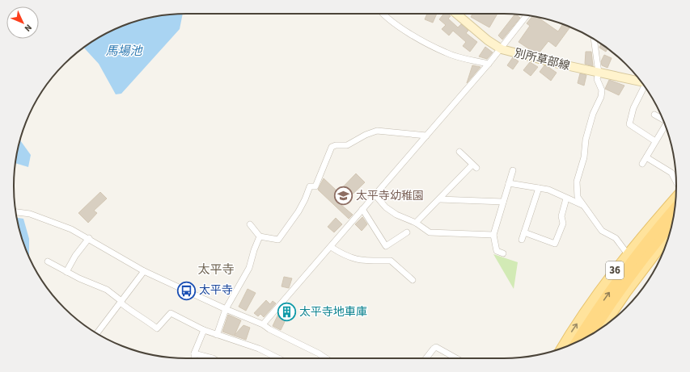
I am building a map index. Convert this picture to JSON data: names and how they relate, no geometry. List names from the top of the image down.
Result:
{
  "streets": {
    "main road": ["別所草部線", "36"]
  },
  "districts": ["太平寺"],
  "water": ["馬場池"],
  "places": {
    "school or university": ["太平寺幼稚園"],
    "bus stop": ["太平寺"],
    "building": ["太平寺地車庫"]
  },
  "north": "bottom right"
}
